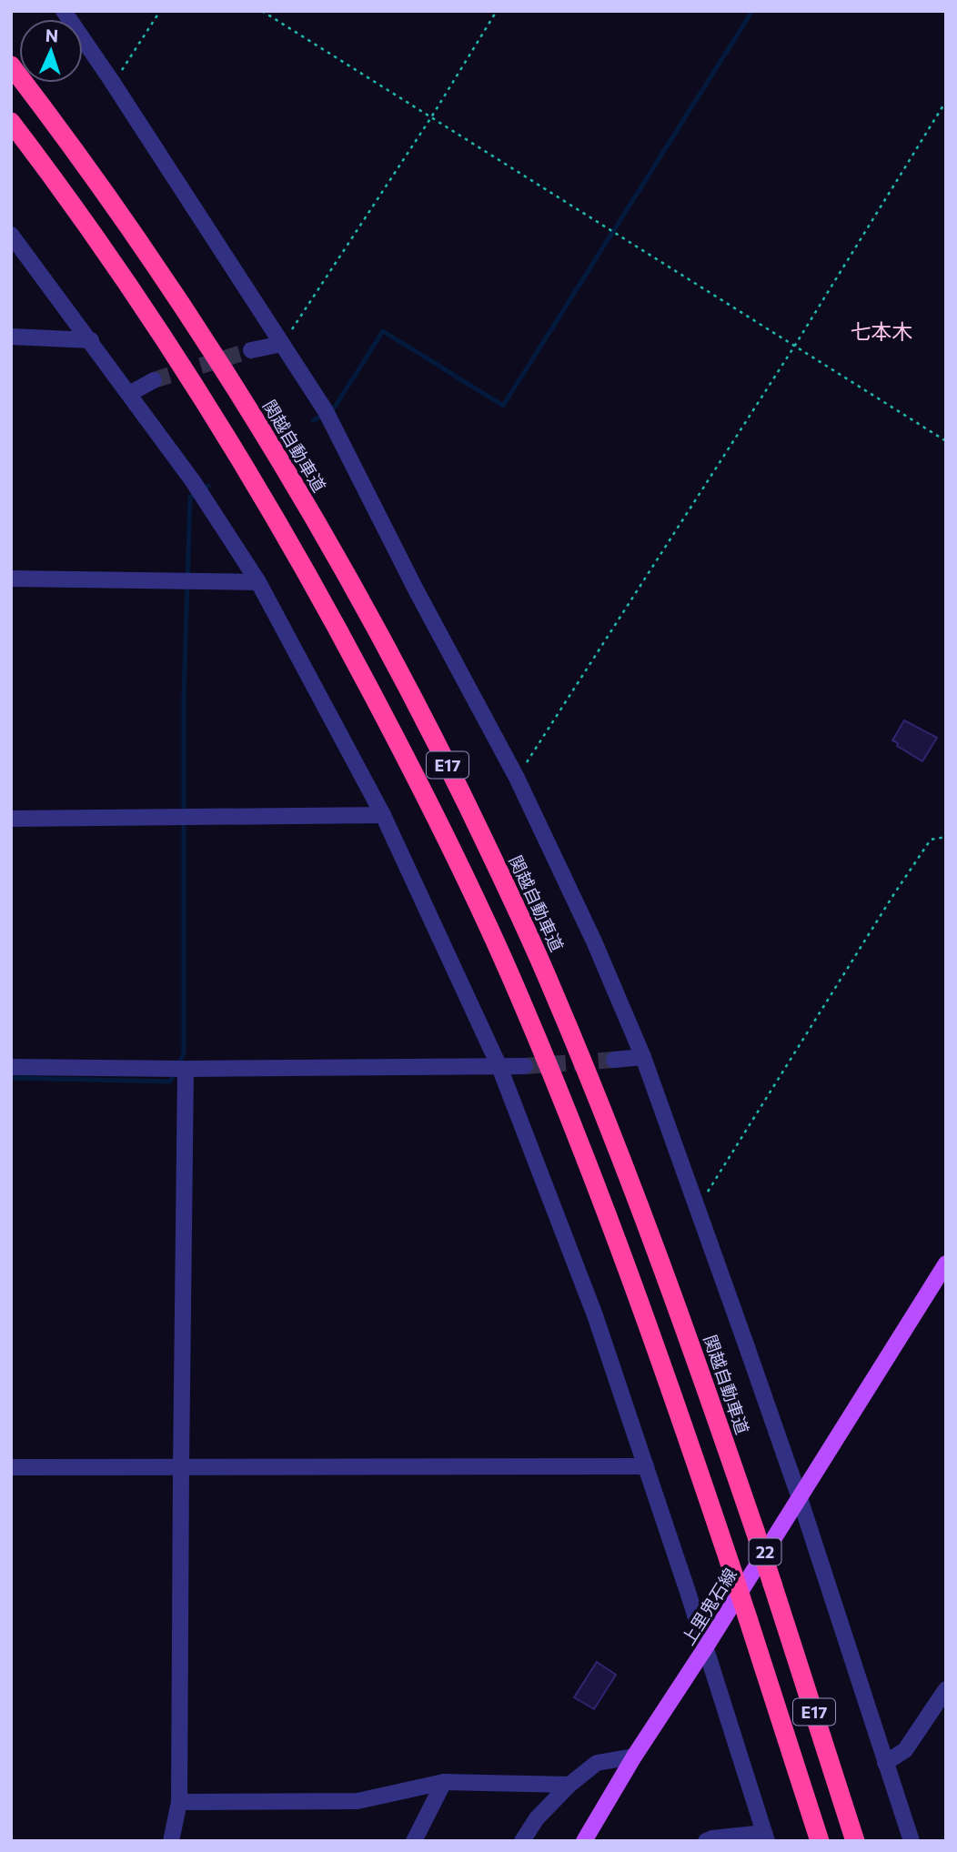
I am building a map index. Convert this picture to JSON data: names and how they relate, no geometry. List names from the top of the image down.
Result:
{
  "streets": {
    "highway": ["関越自動車道", "E17"],
    "main road": ["22", "上里鬼石線"]
  },
  "districts": ["七本木"],
  "north": "top"
}
